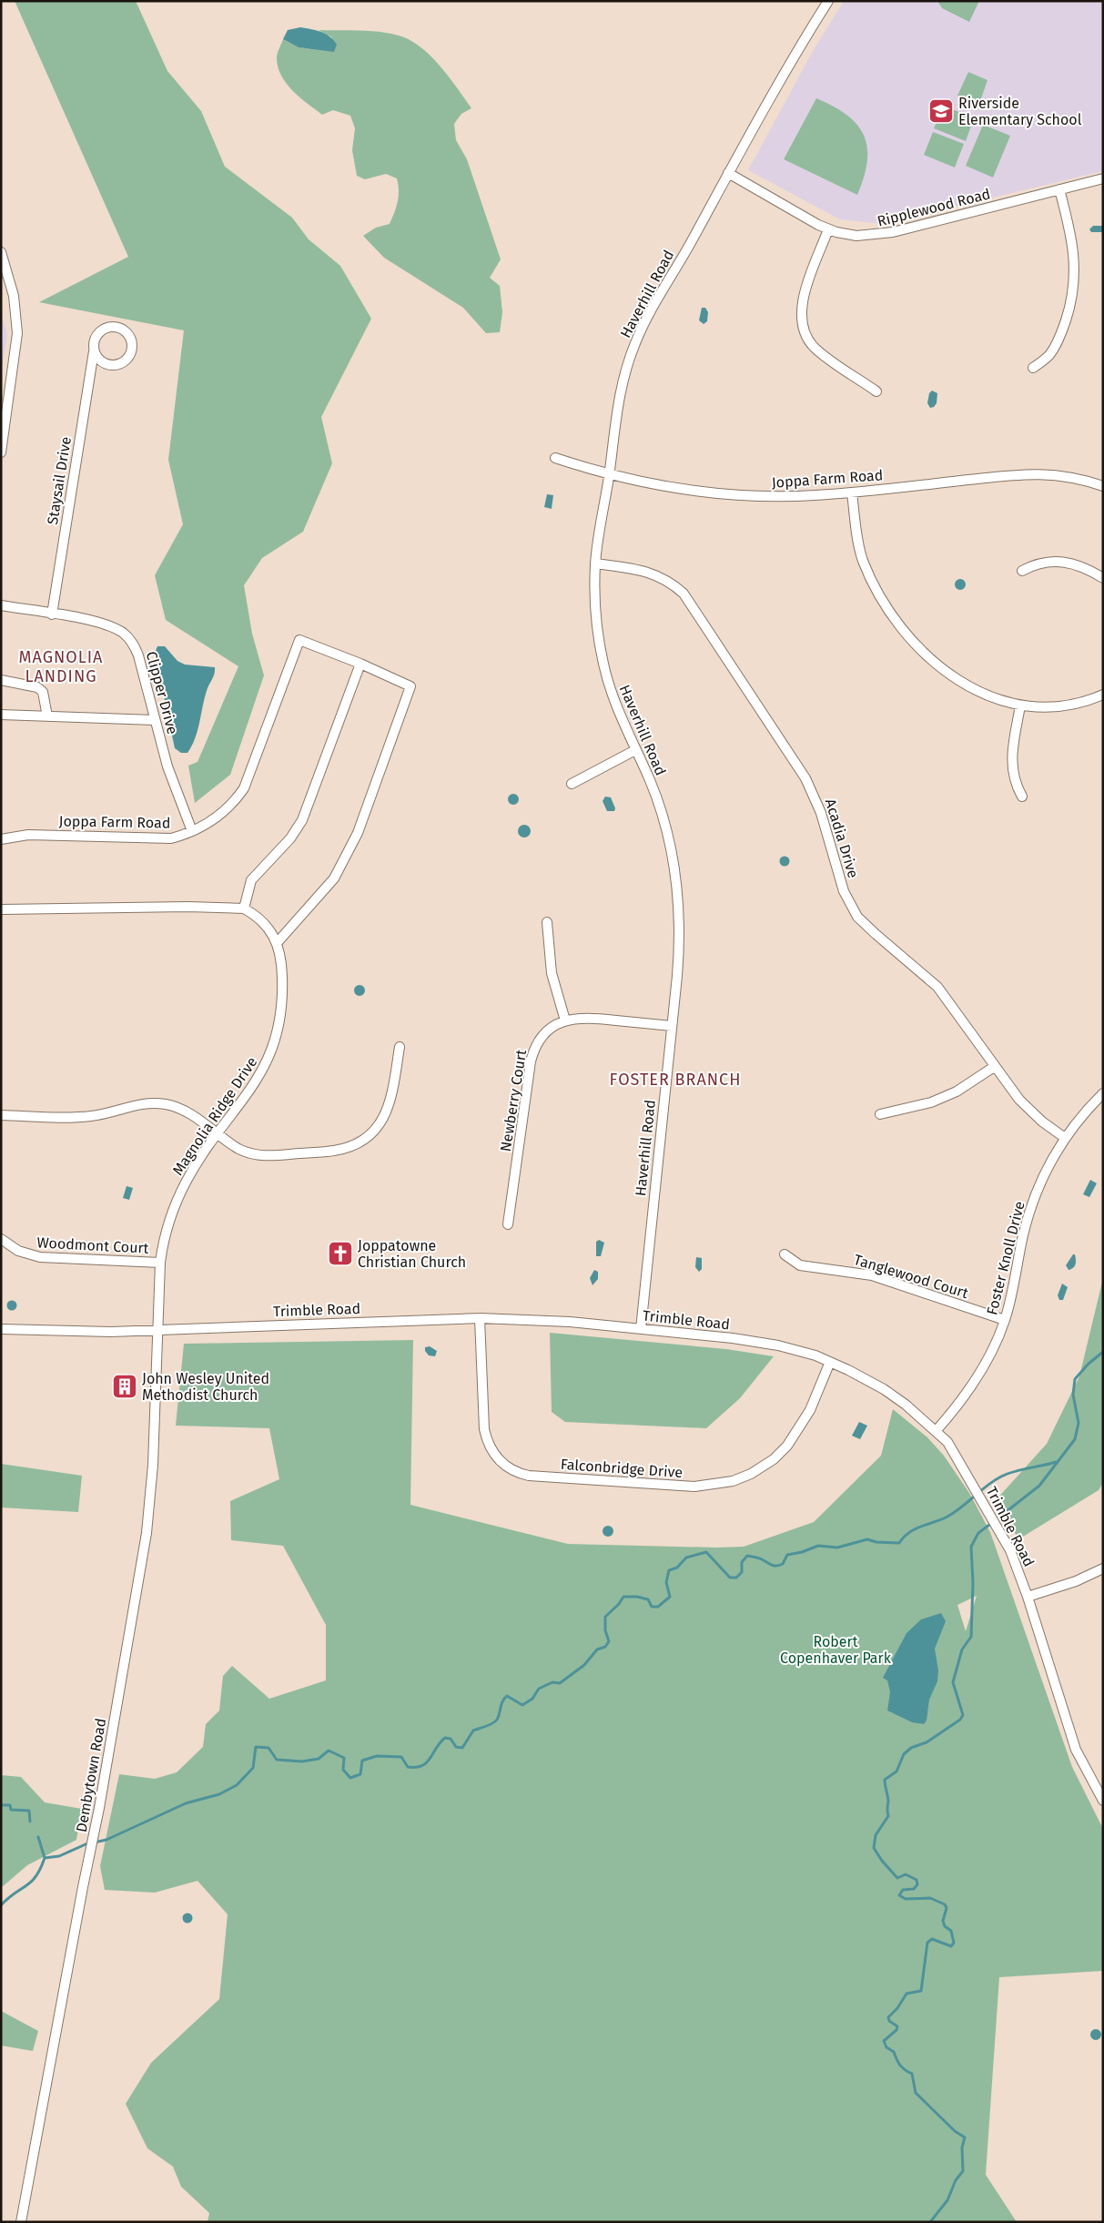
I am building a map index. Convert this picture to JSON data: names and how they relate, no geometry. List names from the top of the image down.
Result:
{
  "streets": {
    "street": [
      "Ripplewood Road",
      "Haverhill Road",
      "Joppa Farm Road",
      "Staysail Drive",
      "Clipper Drive",
      "Acadia Drive",
      "Newberry Court",
      "Magnolia Ridge Drive",
      "Woodmont Court",
      "Foster Knoll Drive",
      "Tanglewood Court",
      "Trimble Road",
      "Falconbridge Drive",
      "Dembytown Road"
    ]
  },
  "crossings": [
    ["Ripplewood Road", "Haverhill Road"],
    ["Haverhill Road", "Joppa Farm Road"],
    ["Haverhill Road", "Acadia Drive"],
    ["Haverhill Road", "Newberry Court"],
    ["Haverhill Road", "Trimble Road"],
    ["Joppa Farm Road", "Clipper Drive"],
    ["Staysail Drive", "Clipper Drive"],
    ["Acadia Drive", "Foster Knoll Drive"],
    ["Magnolia Ridge Drive", "Woodmont Court"],
    ["Magnolia Ridge Drive", "Trimble Road"],
    ["Magnolia Ridge Drive", "Dembytown Road"],
    ["Foster Knoll Drive", "Tanglewood Court"],
    ["Foster Knoll Drive", "Trimble Road"],
    ["Trimble Road", "Falconbridge Drive"],
    ["Trimble Road", "Dembytown Road"]
  ],
  "districts": ["MAGNOLIA LANDING", "FOSTER BRANCH"],
  "parks": ["Robert Copenhaver Park"],
  "places": {
    "school or university": ["Riverside Elementary School"],
    "church": ["Joppatowne Christian Church"],
    "building": ["John Wesley United Methodist Church"]
  }
}
